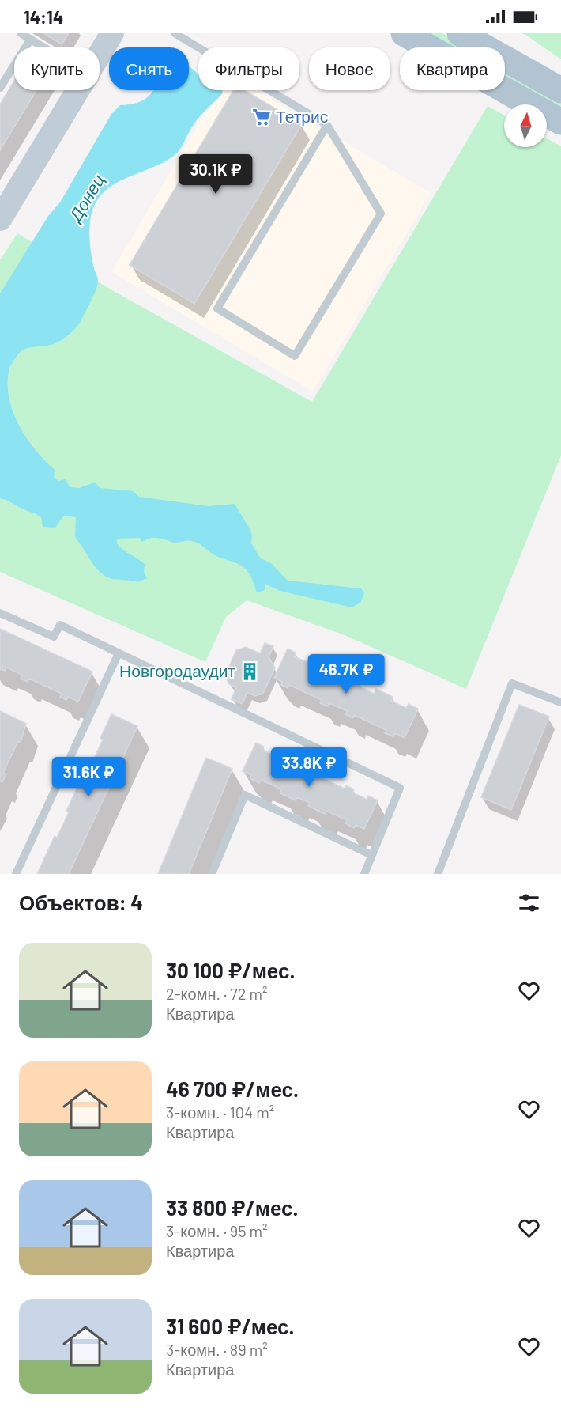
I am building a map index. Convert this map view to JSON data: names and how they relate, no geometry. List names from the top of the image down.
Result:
{
  "water": ["Донец"],
  "places": {
    "supermarket": ["Тетрис"],
    "building": ["Новгородаудит"]
  },
  "north": "top",
  "page": {
    "status": "14:14",
    "chip": [
      "Купить",
      "Снять",
      "Фильтры",
      "Новое",
      "Квартира"
    ],
    "price": [
      "30.1K ₽",
      "46.7K ₽",
      "33.8K ₽",
      "31.6K ₽"
    ],
    "heading": "Объектов: 4",
    "list": [
      {
        "name": "30 100 ₽/мес.",
        "note": "2-комн. · 72 m² · Квартира"
      },
      {
        "name": "46 700 ₽/мес.",
        "note": "3-комн. · 104 m² · Квартира"
      },
      {
        "name": "33 800 ₽/мес.",
        "note": "3-комн. · 95 m² · Квартира"
      },
      {
        "name": "31 600 ₽/мес.",
        "note": "3-комн. · 89 m² · Квартира"
      }
    ]
  }
}
